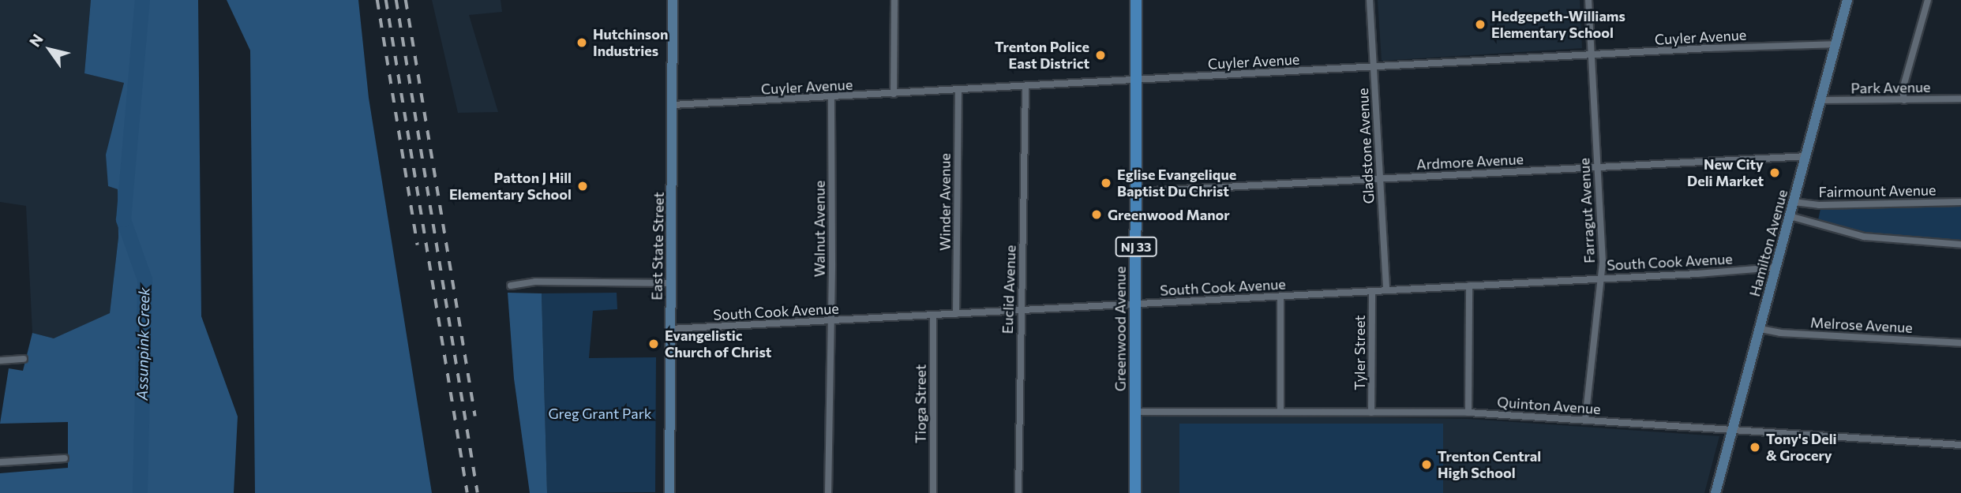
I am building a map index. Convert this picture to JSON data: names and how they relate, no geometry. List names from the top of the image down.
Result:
{
  "streets": {
    "main road": [
      "Hamilton Avenue",
      "East State Street",
      "NJ 33",
      "Greenwood Avenue"
    ],
    "street": [
      "Cuyler Avenue",
      "Park Avenue",
      "Gladstone Avenue",
      "Ardmore Avenue",
      "Fairmount Avenue",
      "Winder Avenue",
      "Farragut Avenue",
      "Walnut Avenue",
      "South Cook Avenue",
      "Euclid Avenue",
      "Melrose Avenue",
      "Tyler Street",
      "Tioga Street",
      "Quinton Avenue"
    ]
  },
  "crossings": [
    ["Cuyler Avenue", "Gladstone Avenue"],
    ["Cuyler Avenue", "Winder Avenue"],
    ["Cuyler Avenue", "Farragut Avenue"],
    ["Cuyler Avenue", "Walnut Avenue"],
    ["Cuyler Avenue", "Hamilton Avenue"],
    ["Cuyler Avenue", "East State Street"],
    ["Cuyler Avenue", "Euclid Avenue"],
    ["Cuyler Avenue", "Greenwood Avenue"],
    ["Park Avenue", "Hamilton Avenue"],
    ["Gladstone Avenue", "Ardmore Avenue"],
    ["Gladstone Avenue", "South Cook Avenue"],
    ["Ardmore Avenue", "Farragut Avenue"],
    ["Ardmore Avenue", "Hamilton Avenue"],
    ["Ardmore Avenue", "Greenwood Avenue"],
    ["Fairmount Avenue", "Hamilton Avenue"],
    ["Winder Avenue", "South Cook Avenue"],
    ["Farragut Avenue", "South Cook Avenue"],
    ["Farragut Avenue", "Quinton Avenue"],
    ["Walnut Avenue", "South Cook Avenue"],
    ["Hamilton Avenue", "South Cook Avenue"],
    ["Hamilton Avenue", "Melrose Avenue"],
    ["Hamilton Avenue", "Quinton Avenue"],
    ["East State Street", "South Cook Avenue"],
    ["South Cook Avenue", "Euclid Avenue"],
    ["South Cook Avenue", "Greenwood Avenue"],
    ["South Cook Avenue", "Tyler Street"],
    ["South Cook Avenue", "Tioga Street"],
    ["Greenwood Avenue", "Quinton Avenue"],
    ["Tyler Street", "Quinton Avenue"]
  ],
  "water": ["Assunpink Creek"],
  "parks": ["Greg Grant Park"],
  "places": [
    "Hedgepeth-Williams Elementary School",
    "Hutchinson Industries",
    "Trenton Police East District",
    "New City Deli Market",
    "Eglise Evangelique Baptist Du Christ",
    "Patton J Hill Elementary School",
    "Greenwood Manor",
    "Evangelistic Church of Christ",
    "Tony's Deli & Grocery",
    "Trenton Central High School"
  ],
  "north": "top left"
}
